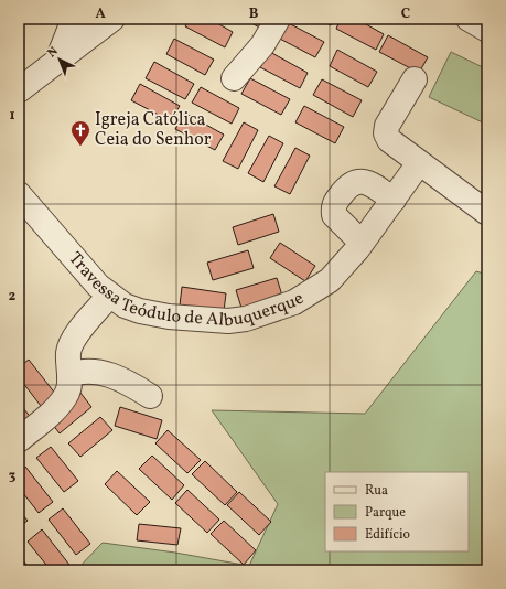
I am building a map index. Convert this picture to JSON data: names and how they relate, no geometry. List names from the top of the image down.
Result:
{
  "streets": {
    "street": ["Travessa Teódulo de Albuquerque"]
  },
  "places": {
    "church": ["Igreja Católica Ceia do Senhor"]
  },
  "legend": ["Rua", "Parque", "Edifício"],
  "north": "top left",
  "grid": {
    "columns": ["A", "B", "C"],
    "rows": ["1", "2", "3"]
  }
}
